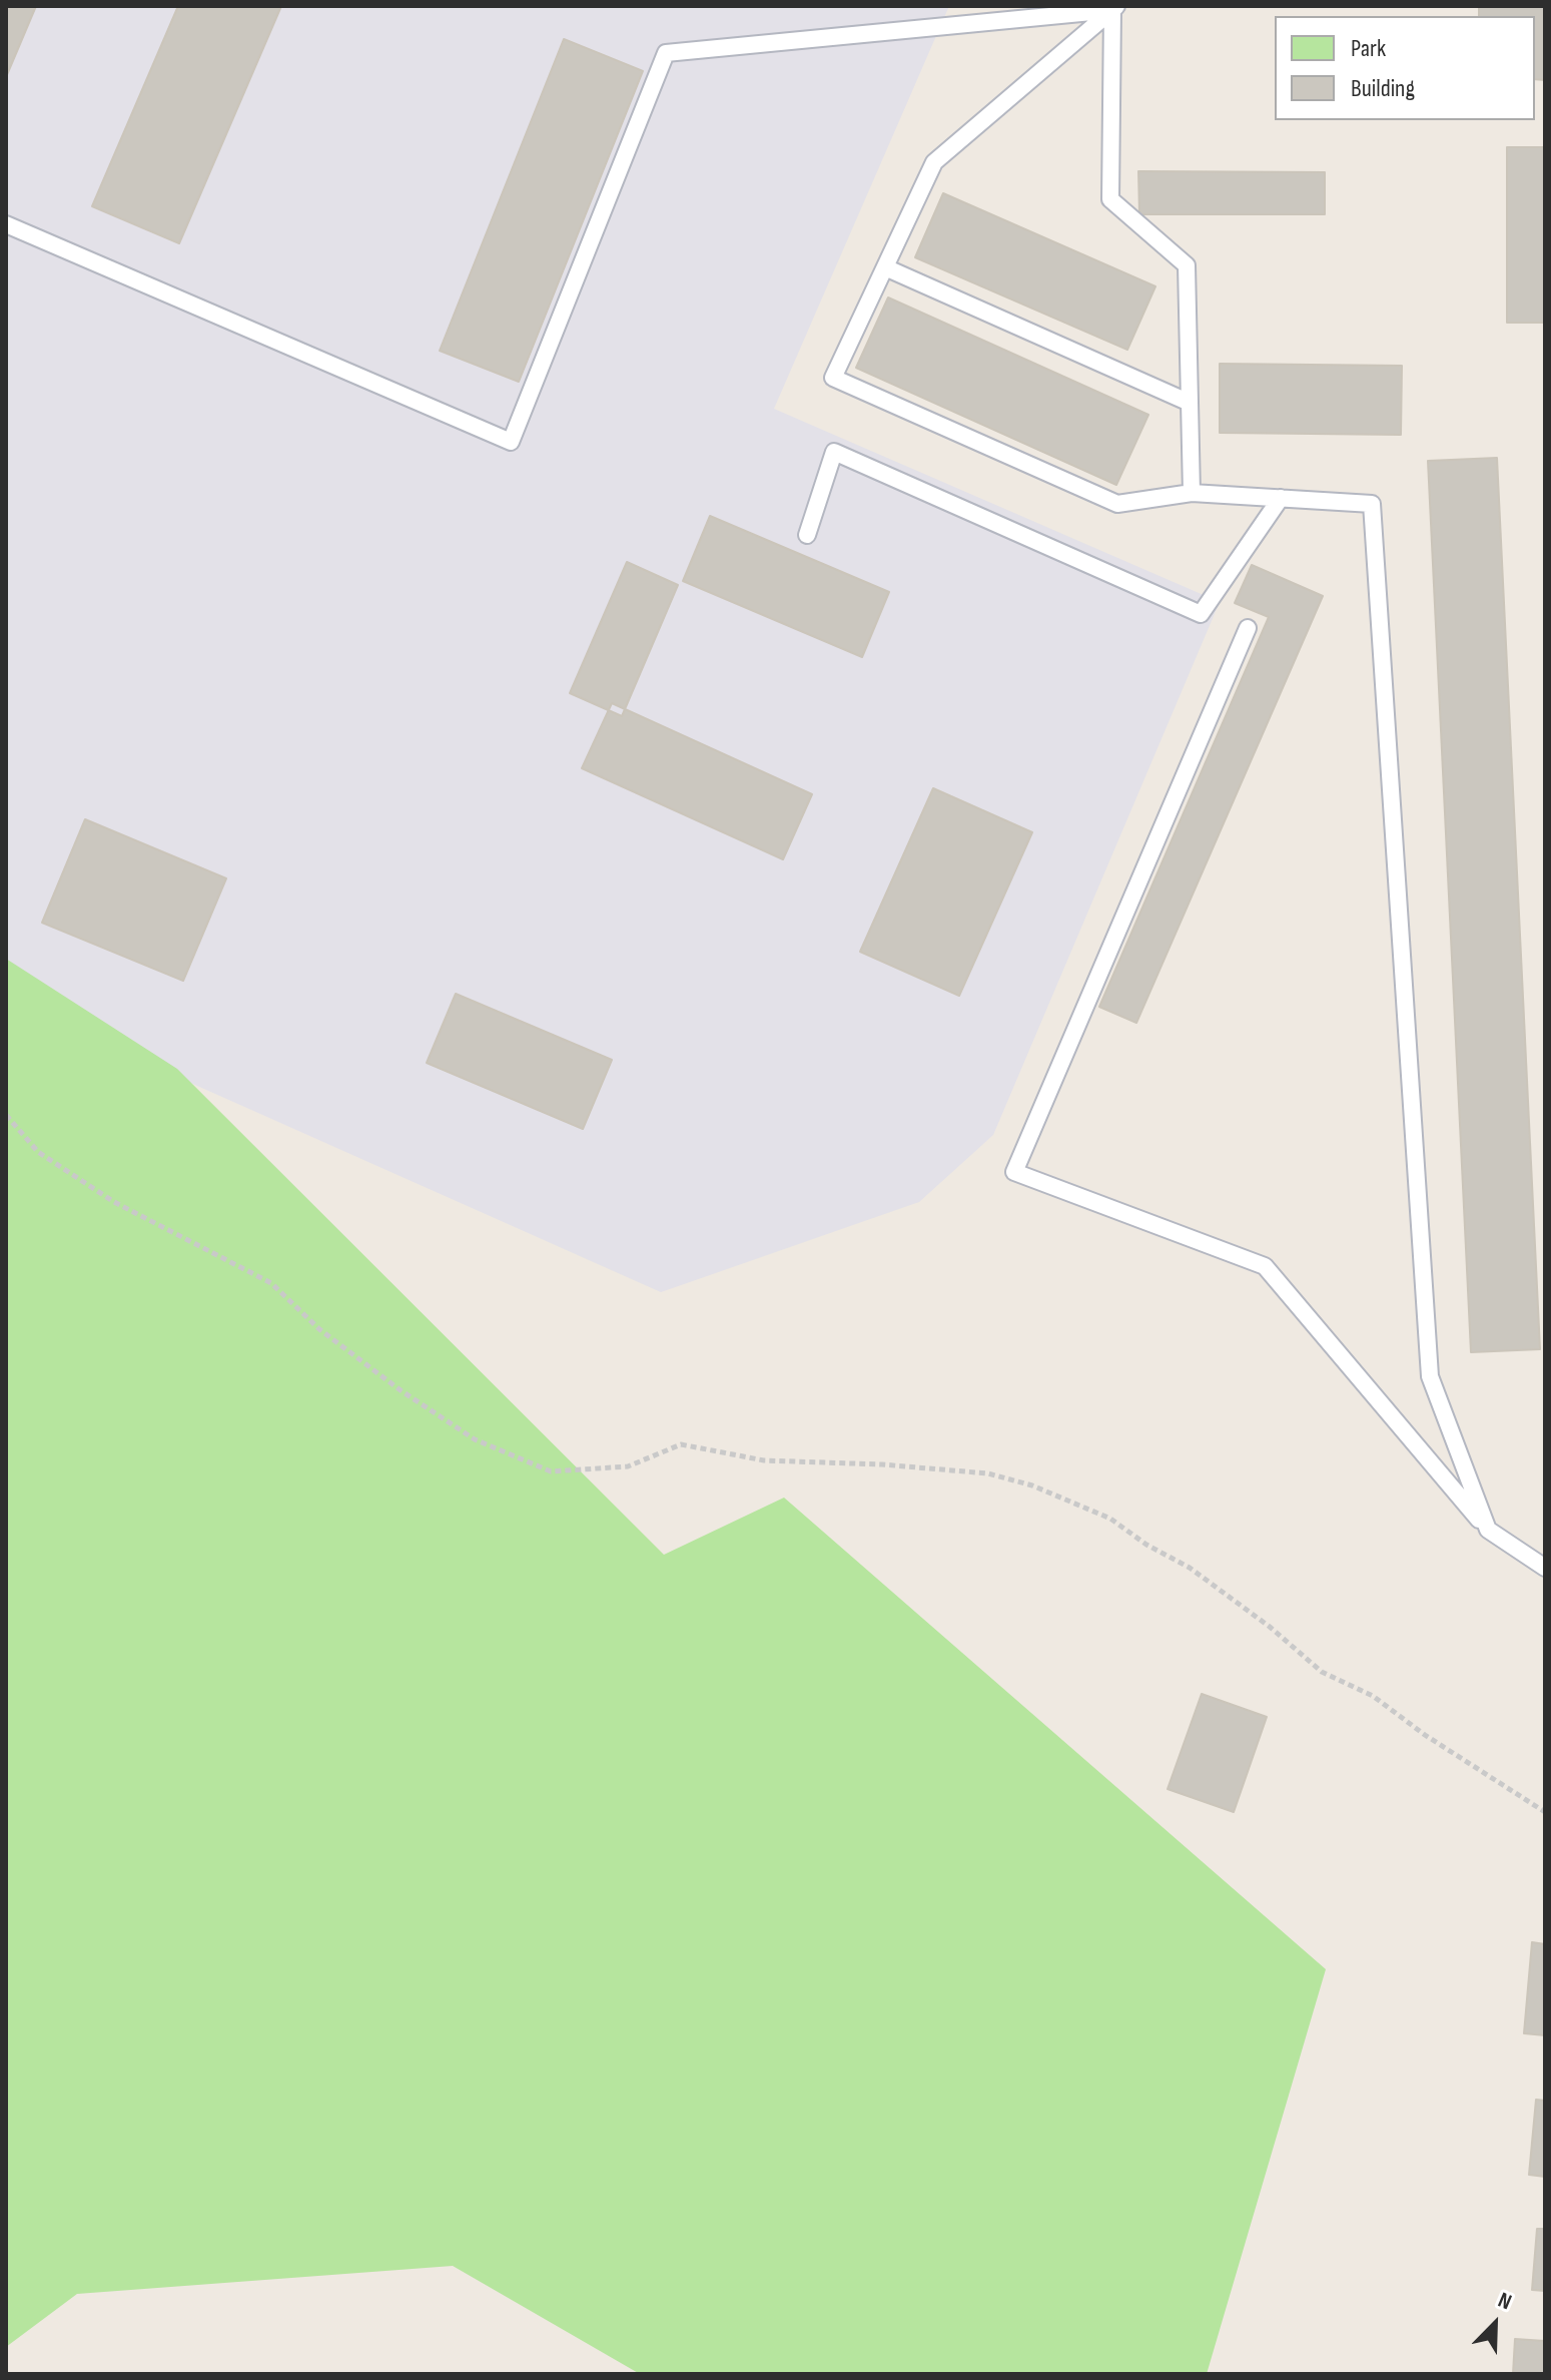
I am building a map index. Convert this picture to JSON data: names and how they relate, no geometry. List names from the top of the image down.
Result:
{
  "legend": ["Park", "Building"],
  "north": "top right"
}
